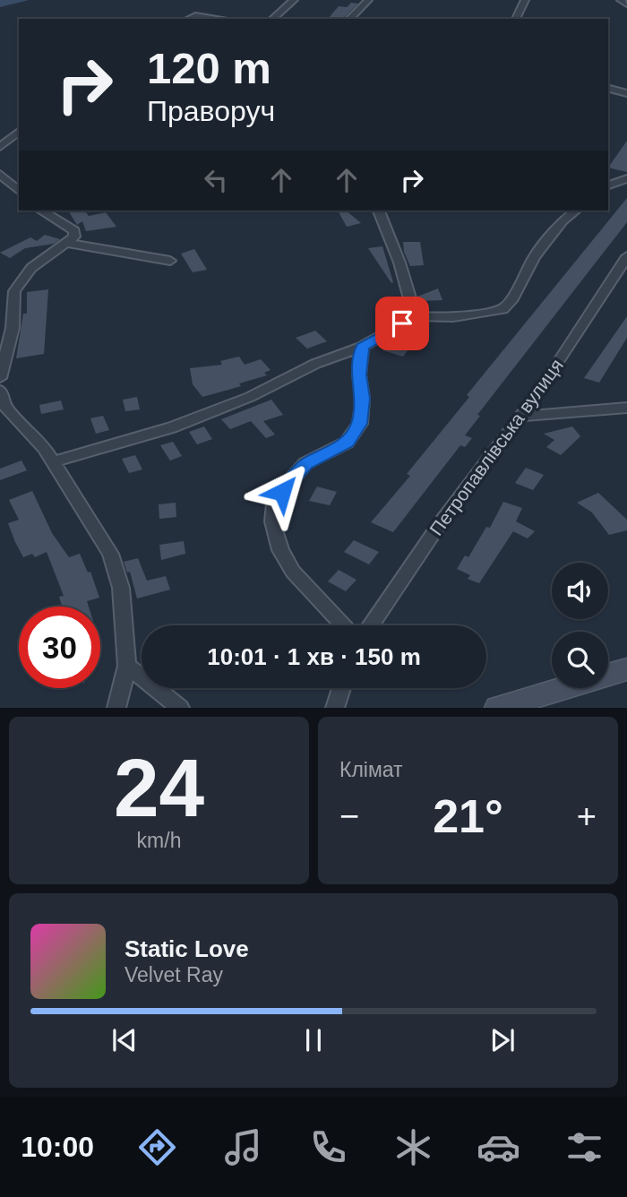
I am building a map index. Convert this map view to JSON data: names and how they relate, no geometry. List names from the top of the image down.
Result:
{
  "streets": {
    "street": ["Петропавлівська вулиця"]
  },
  "page": {
    "turn": ["120 m", "Праворуч"],
    "limit": "30",
    "trip": "10:01 · 1 хв · 150 m",
    "tile": [
      ["24", "km/h"],
      "Клімат"
    ],
    "heat": ["−", "21°", "+"],
    "song": ["Static Love", "Velvet Ray"],
    "tabs": "10:00"
  }
}
